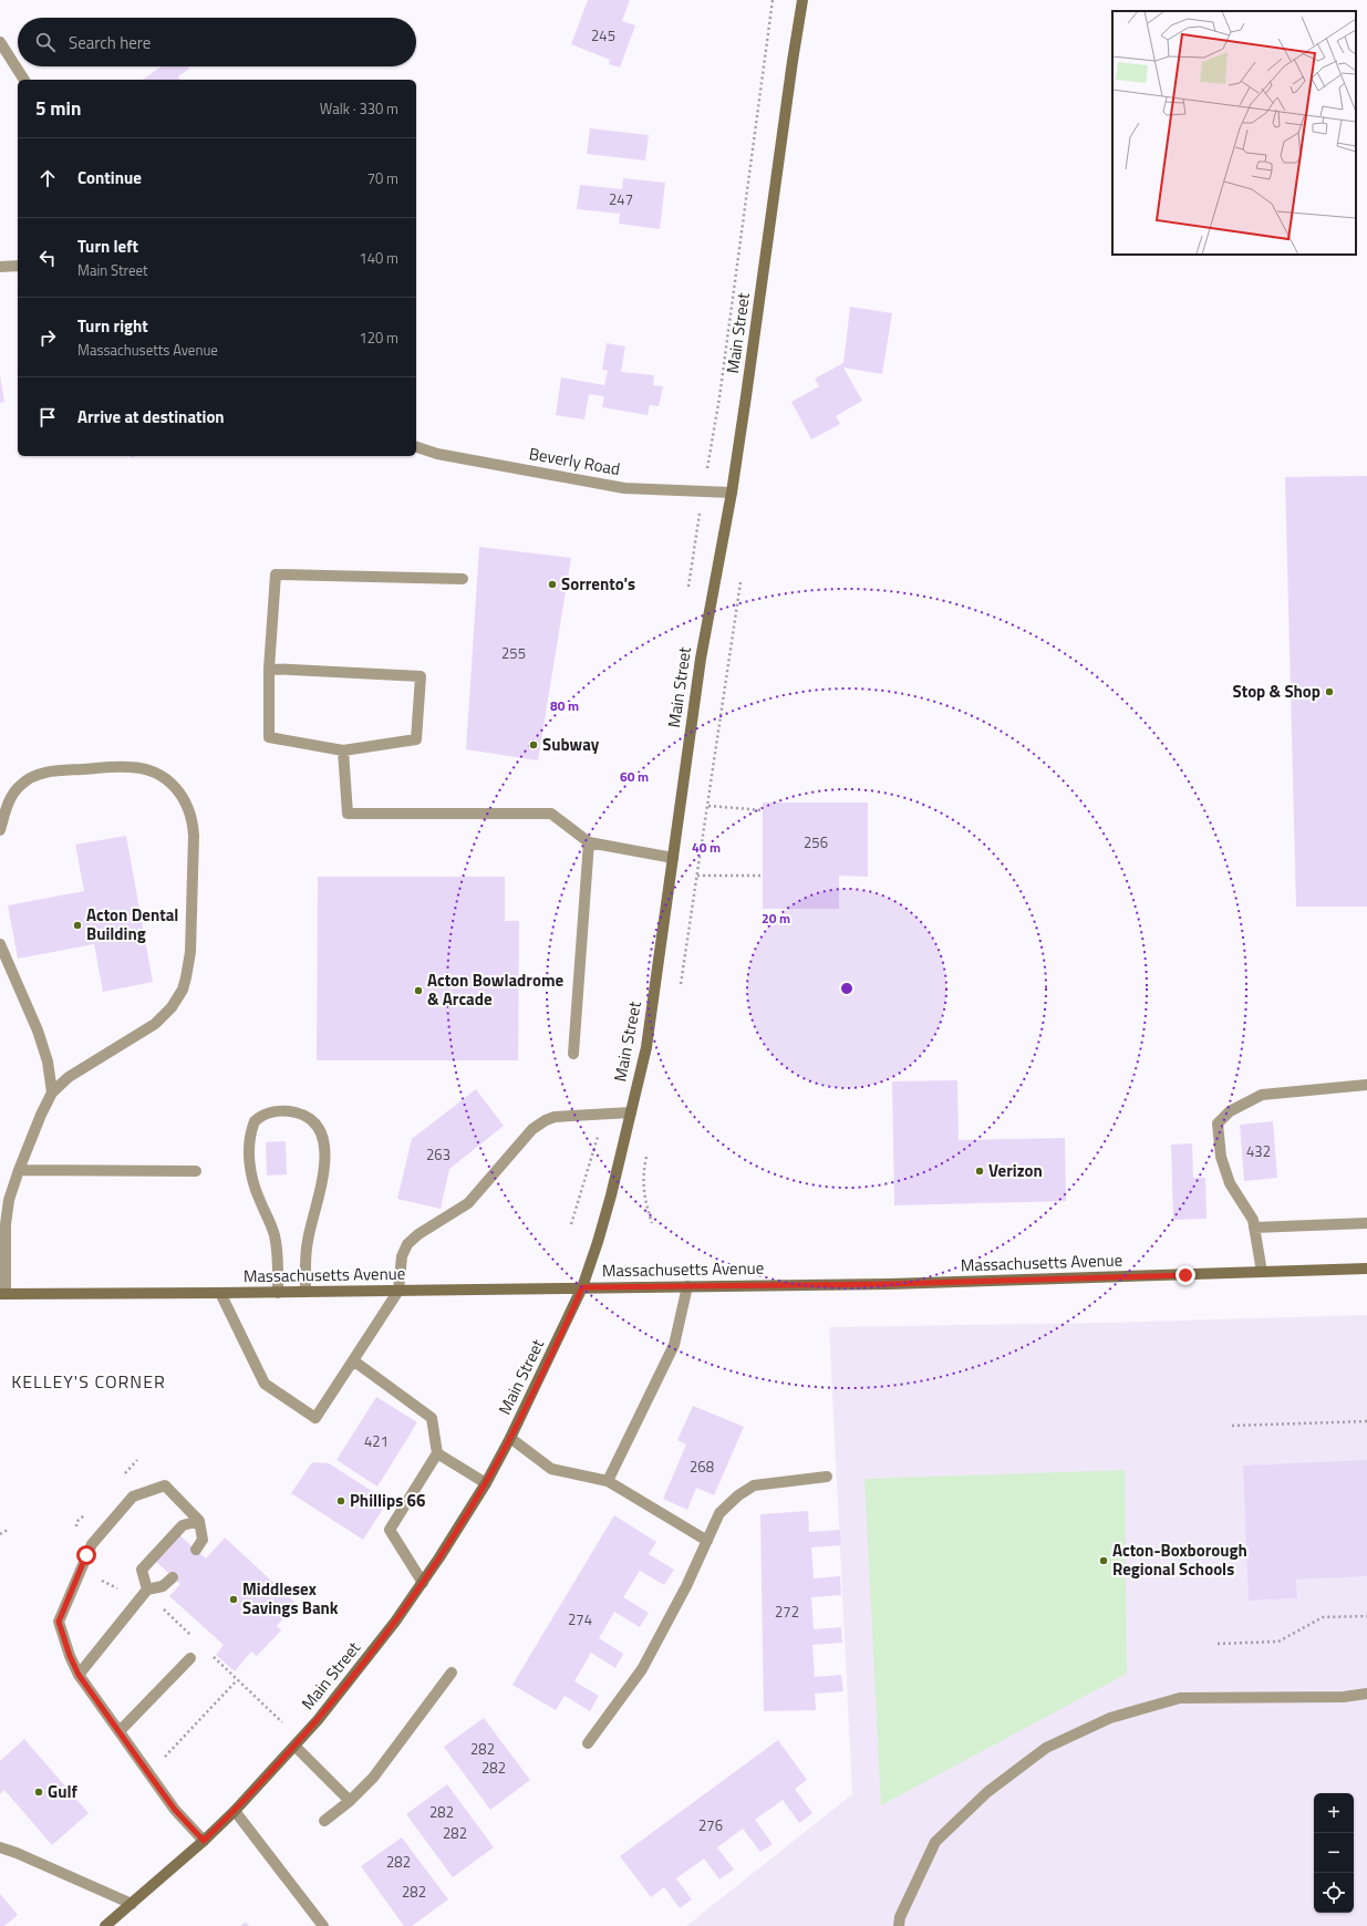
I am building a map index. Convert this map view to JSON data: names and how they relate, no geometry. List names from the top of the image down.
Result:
{
  "streets": {
    "main road": ["Main Street", "Massachusetts Avenue"],
    "street": ["Beverly Road"]
  },
  "crossings": [
    ["Main Street", "Beverly Road"],
    ["Main Street", "Massachusetts Avenue"]
  ],
  "districts": ["KELLEY'S CORNER"],
  "places": [
    "Sorrento's",
    "Stop & Shop",
    "Subway",
    "Acton Dental Building",
    "Acton Bowladrome & Arcade",
    "Verizon",
    "Phillips 66",
    "Acton-Boxborough Regional Schools",
    "Middlesex Savings Bank",
    "Gulf"
  ],
  "house_numbers": [
    "245",
    "247",
    "255",
    "256",
    "432",
    "263",
    "421",
    "268",
    "272",
    "274",
    "282",
    "282",
    "282",
    "276",
    "282",
    "282",
    "282"
  ],
  "page": {
    "search": "Search here",
    "heading": ["5 min", "Walk · 330 m"],
    "list": [
      ["Continue", "70 m"],
      ["Turn left", "Main Street", "140 m"],
      ["Turn right", "Massachusetts Avenue", "120 m"],
      "Arrive at destination"
    ],
    "map_buttons": ["+", "−"]
  },
  "rings": [
    "80 m",
    "60 m",
    "40 m",
    "20 m"
  ]
}
